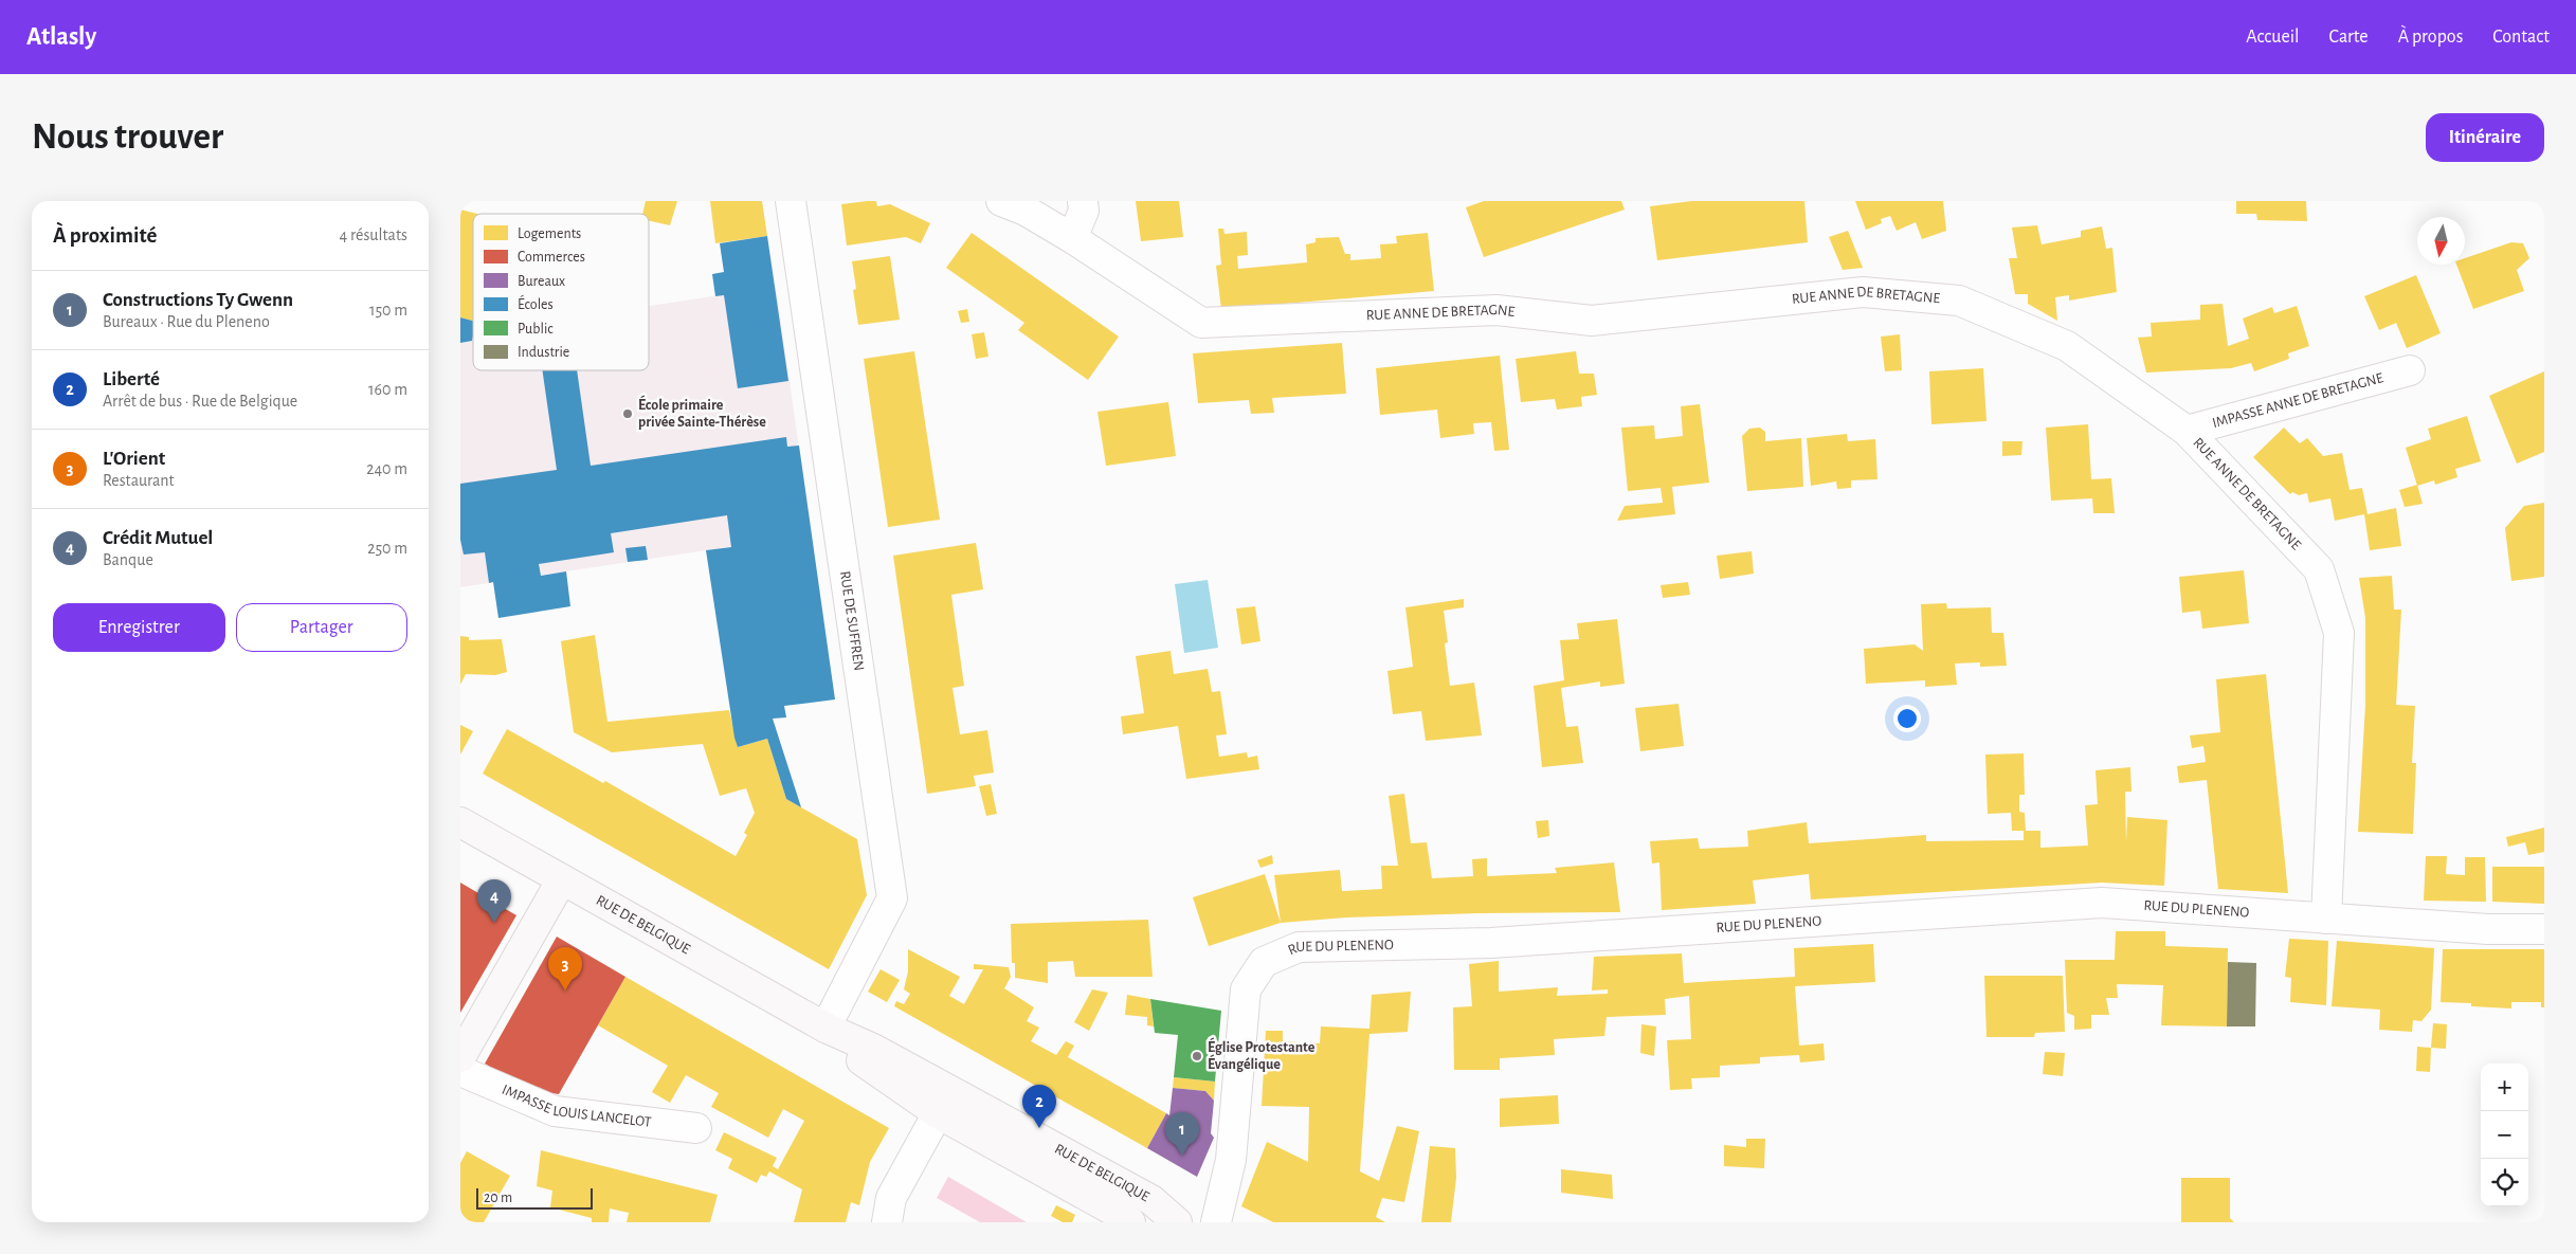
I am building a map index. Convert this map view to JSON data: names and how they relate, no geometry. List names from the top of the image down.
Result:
{
  "streets": {
    "main road": ["RUE DE BELGIQUE"],
    "street": [
      "RUE ANNE DE BRETAGNE",
      "IMPASSE ANNE DE BRETAGNE",
      "RUE DE SUFFREN",
      "RUE DU PLENENO",
      "IMPASSE LOUIS LANCELOT"
    ]
  },
  "crossings": [
    ["RUE ANNE DE BRETAGNE", "IMPASSE ANNE DE BRETAGNE"],
    ["RUE ANNE DE BRETAGNE", "RUE DU PLENENO"],
    ["RUE DE SUFFREN", "RUE DE BELGIQUE"]
  ],
  "places": ["École primaire privée Sainte-Thérèse", "Église Protestante Évangélique"],
  "legend": [
    "Logements",
    "Commerces",
    "Bureaux",
    "Écoles",
    "Public",
    "Industrie"
  ],
  "scale_bar": "20 m",
  "north": "bottom",
  "page": {
    "header": "Atlasly",
    "nav": [
      "Accueil",
      "Carte",
      "À propos",
      "Contact"
    ],
    "buttons": [
      "Itinéraire",
      ["Enregistrer", "Partager"]
    ],
    "title": "Nous trouver",
    "heading": ["À proximité", "4 résultats"],
    "list": [
      {
        "mark": "1",
        "name": "Constructions Ty Gwenn",
        "note": "Bureaux · Rue du Pleneno",
        "value": "150 m"
      },
      {
        "mark": "2",
        "name": "Liberté",
        "note": "Arrêt de bus · Rue de Belgique",
        "value": "160 m"
      },
      {
        "mark": "3",
        "name": "L'Orient",
        "note": "Restaurant",
        "value": "240 m"
      },
      {
        "mark": "4",
        "name": "Crédit Mutuel",
        "note": "Banque",
        "value": "250 m"
      }
    ],
    "pins": [
      "4",
      "3",
      "2",
      "1"
    ],
    "map_buttons": ["+", "−"],
    "scale": "20 m"
  }
}
